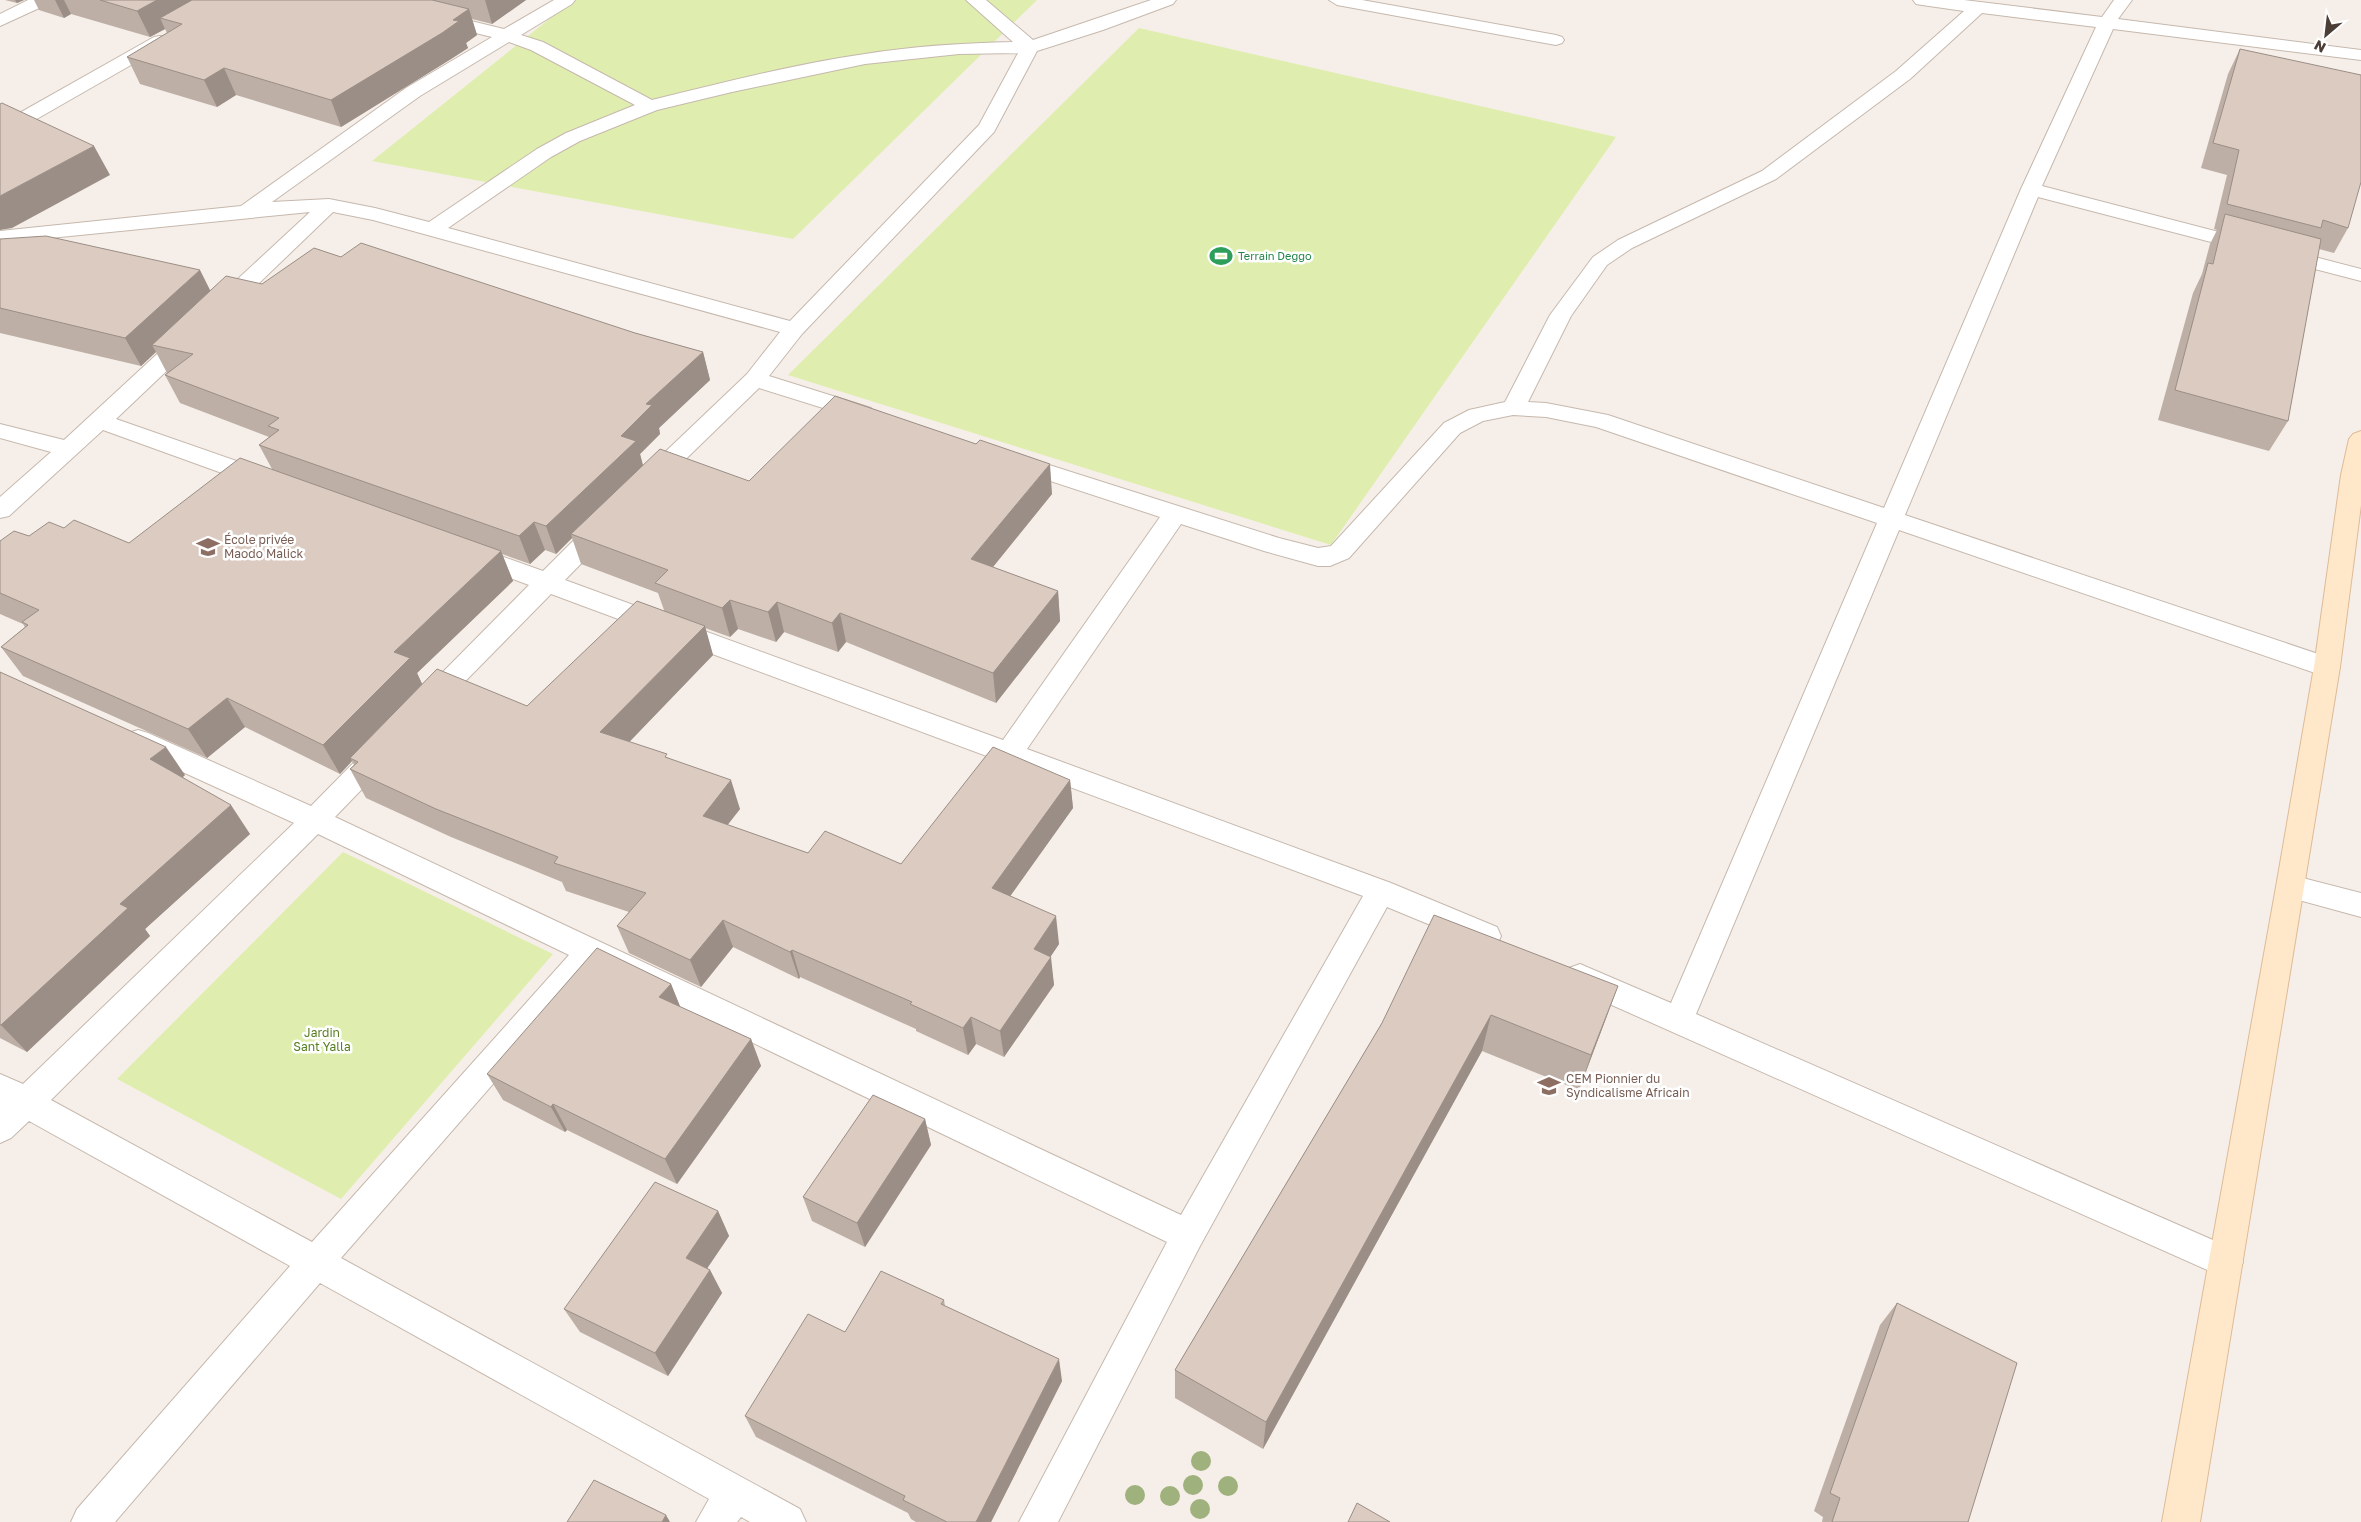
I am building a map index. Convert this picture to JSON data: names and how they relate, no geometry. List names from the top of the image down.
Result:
{
  "parks": ["Jardin Sant Yalla"],
  "places": {
    "sports": ["Terrain Deggo"],
    "school or university": ["École privée Maodo Malick", "CEM Pionnier du Syndicalisme Africain"]
  },
  "north": "bottom left"
}
